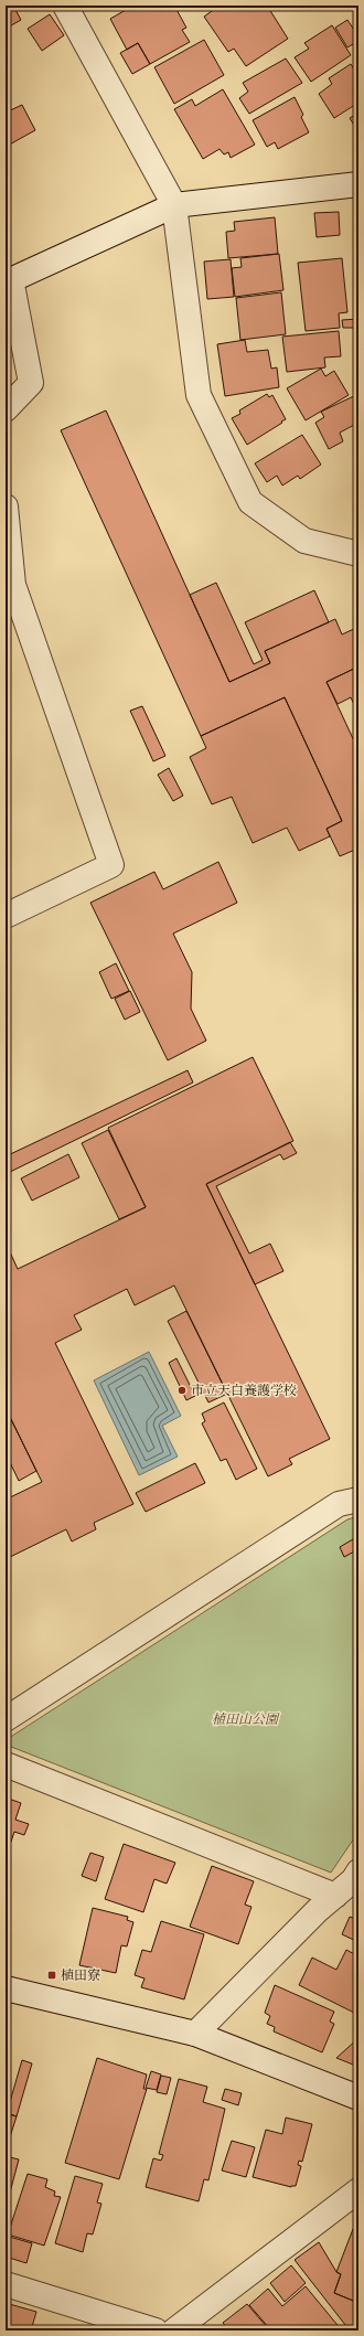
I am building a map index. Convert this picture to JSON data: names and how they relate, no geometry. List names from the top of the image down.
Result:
{
  "parks": ["植田山公園"],
  "places": {
    "other": ["市立天白養護学校"],
    "transit": ["植田寮"]
  }
}
